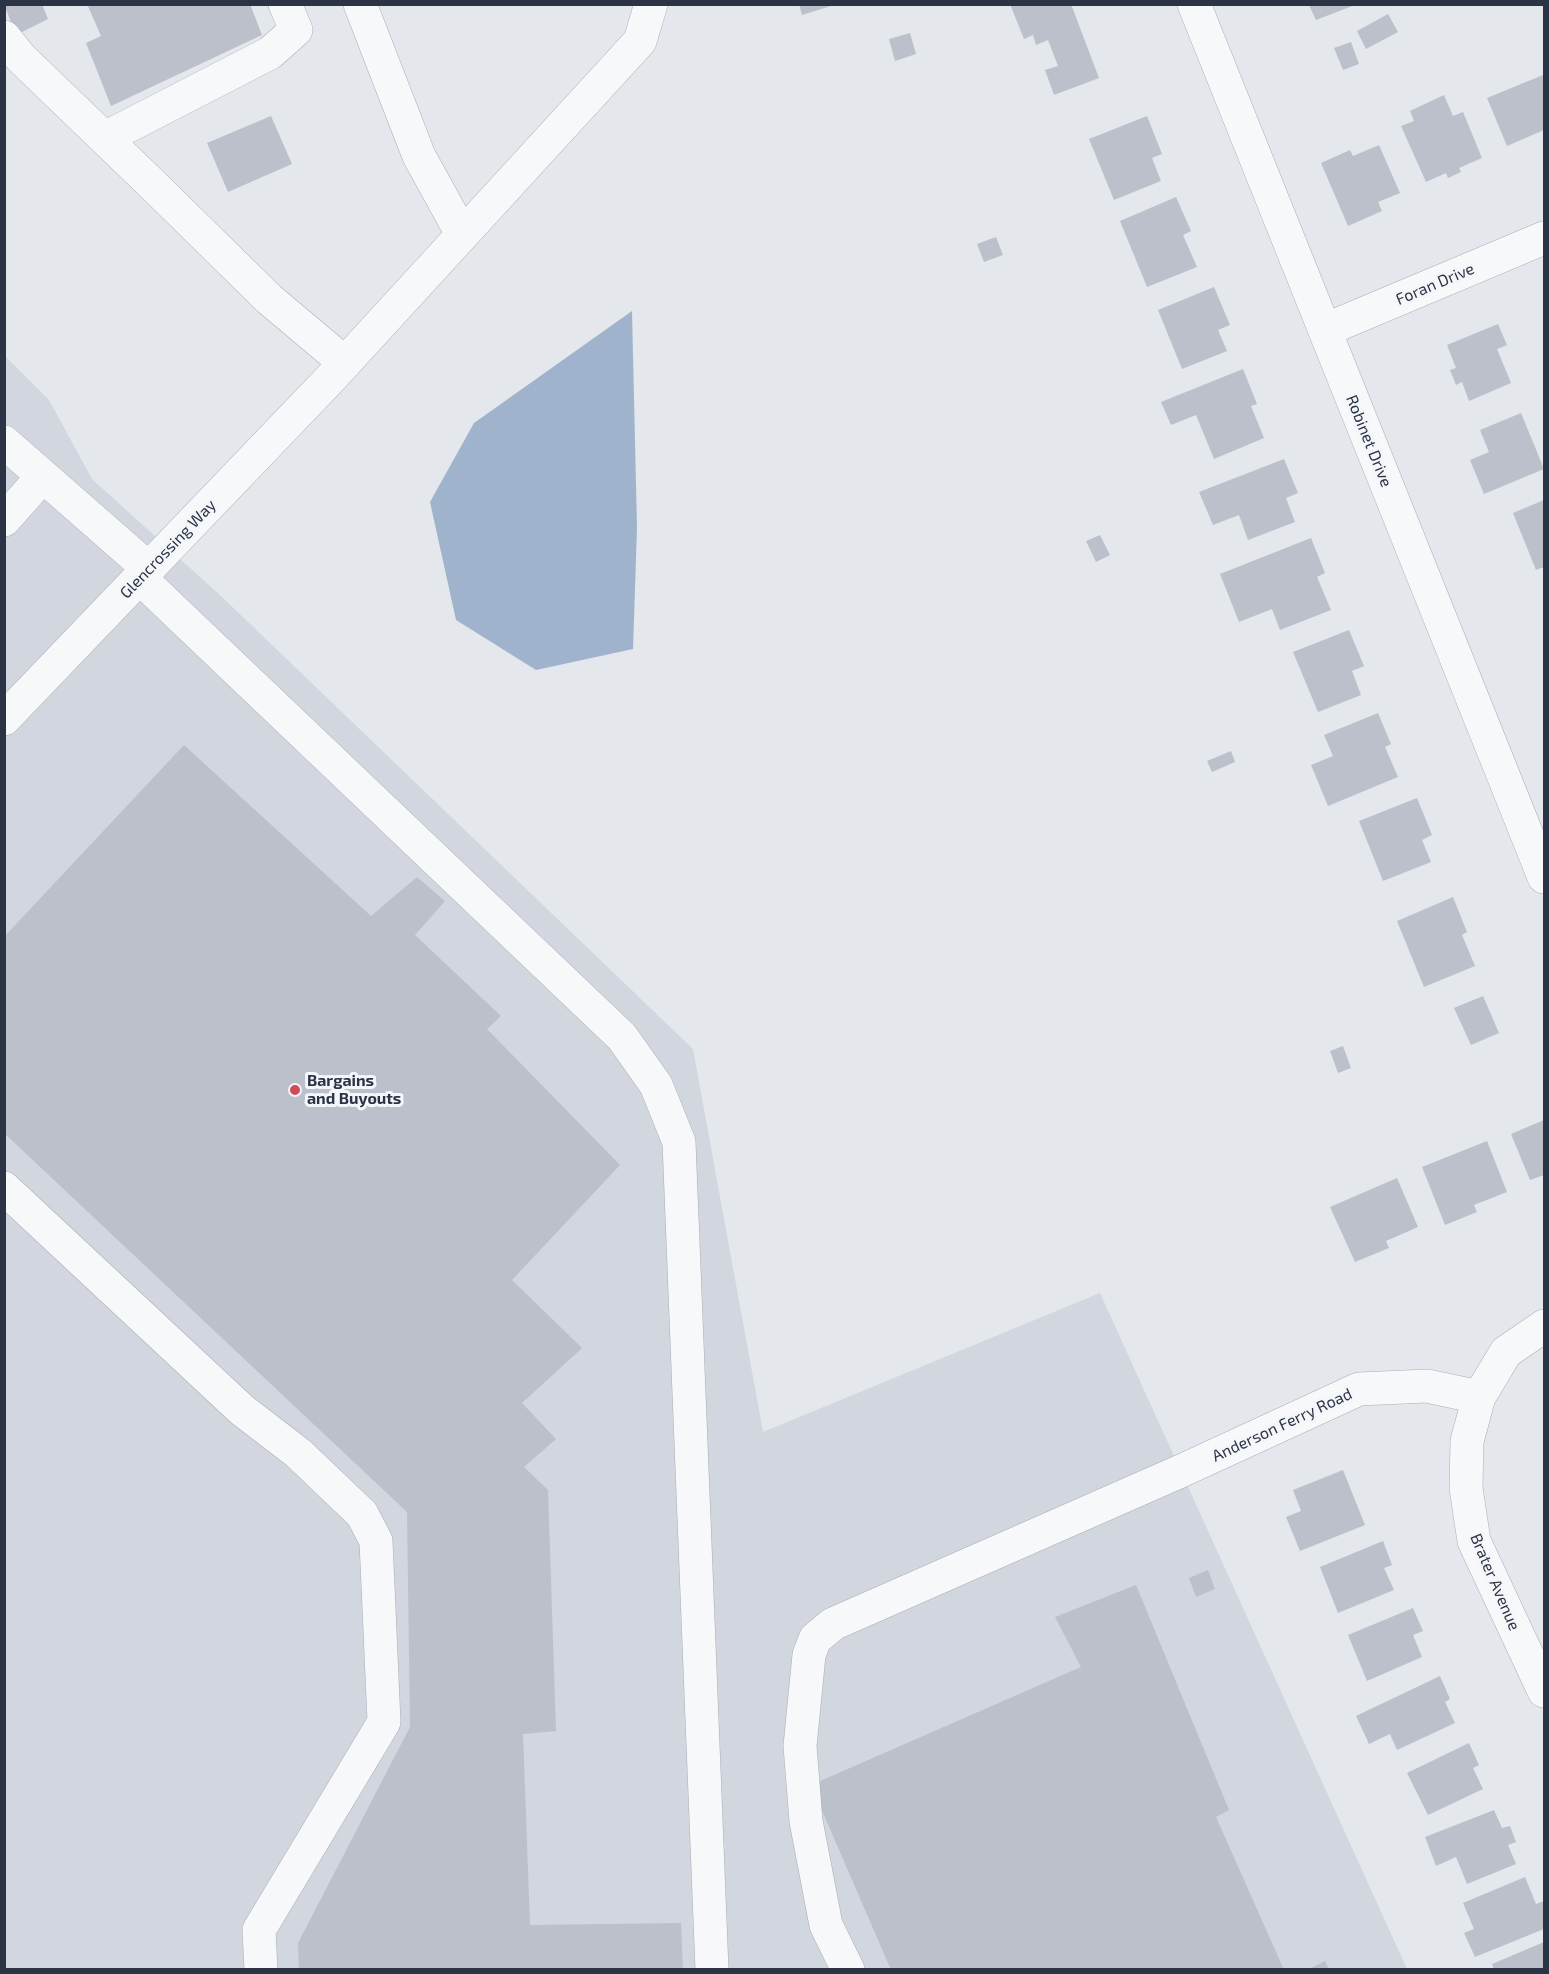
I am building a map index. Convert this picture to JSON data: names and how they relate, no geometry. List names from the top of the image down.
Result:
{
  "streets": {
    "street": [
      "Foran Drive",
      "Robinet Drive",
      "Glencrossing Way",
      "Anderson Ferry Road",
      "Brater Avenue"
    ]
  },
  "crossings": [
    ["Foran Drive", "Robinet Drive"],
    ["Anderson Ferry Road", "Brater Avenue"]
  ],
  "places": ["Bargains and Buyouts"]
}
